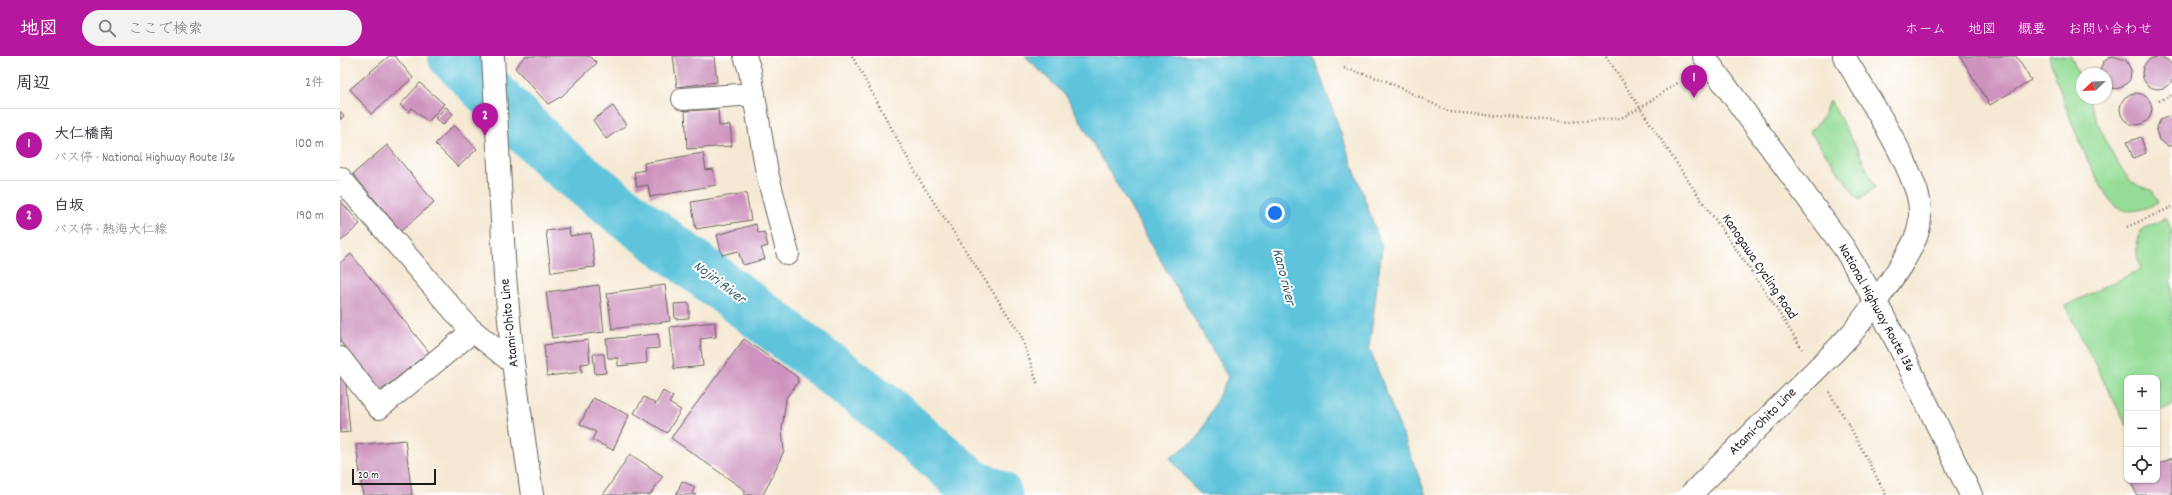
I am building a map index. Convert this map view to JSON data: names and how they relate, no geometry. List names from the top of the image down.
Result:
{
  "streets": {
    "main road": ["National Highway Route 136", "Atami-Ohito Line"],
    "path": ["Kanogawa Cycling Road"]
  },
  "crossings": [
    ["National Highway Route 136", "Atami-Ohito Line"]
  ],
  "water": ["Kano river", "Nojiri River"],
  "scale_bar": "20 m",
  "north": "bottom left",
  "page": {
    "header": "地図",
    "search": "ここで検索",
    "nav": [
      "ホーム",
      "地図",
      "概要",
      "お問い合わせ"
    ],
    "heading": ["周辺", "2件"],
    "pins": ["1", "2"],
    "list": [
      {
        "mark": "1",
        "name": "大仁橋南",
        "note": "バス停 · National Highway Route 136",
        "value": "100 m"
      },
      {
        "mark": "2",
        "name": "白坂",
        "note": "バス停 · 熱海大仁線",
        "value": "190 m"
      }
    ],
    "map_buttons": ["+", "−"],
    "scale": "20 m"
  }
}
